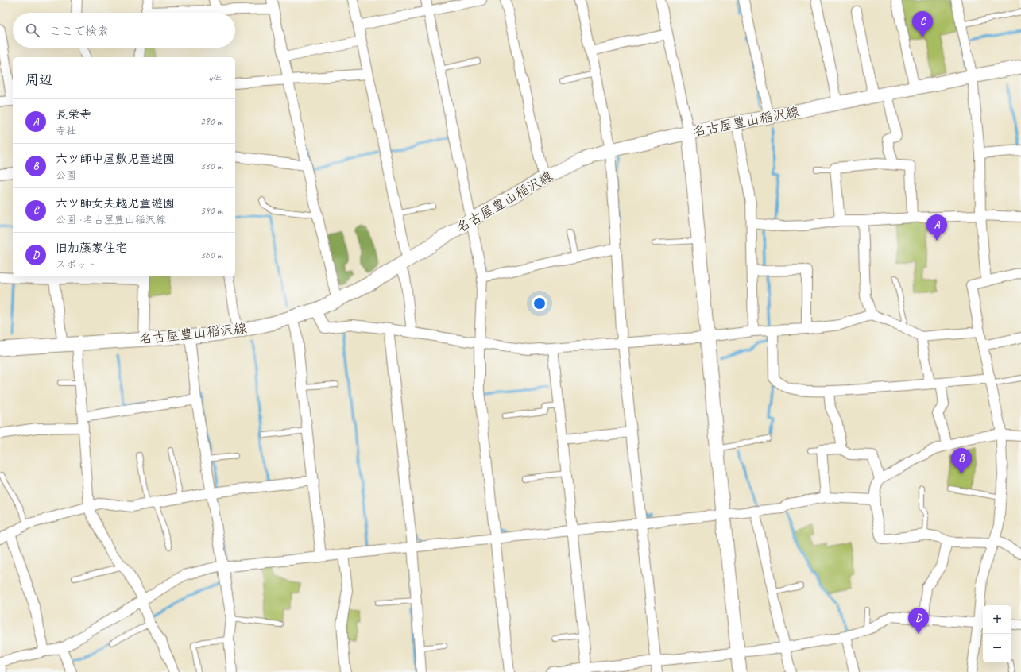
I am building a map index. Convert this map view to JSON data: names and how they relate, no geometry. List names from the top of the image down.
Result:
{
  "streets": {
    "main road": ["名古屋豊山稲沢線"]
  },
  "page": {
    "pins": [
      "C",
      "A",
      "B",
      "D"
    ],
    "search": "ここで検索",
    "heading": ["周辺", "4件"],
    "list": [
      {
        "mark": "A",
        "name": "長栄寺",
        "note": "寺社",
        "value": "290 m"
      },
      {
        "mark": "B",
        "name": "六ツ師中屋敷児童遊園",
        "note": "公園",
        "value": "330 m"
      },
      {
        "mark": "C",
        "name": "六ツ師女夫越児童遊園",
        "note": "公園 · 名古屋豊山稲沢線",
        "value": "340 m"
      },
      {
        "mark": "D",
        "name": "旧加藤家住宅",
        "note": "スポット",
        "value": "360 m"
      }
    ],
    "map_buttons": ["+", "−"]
  }
}
